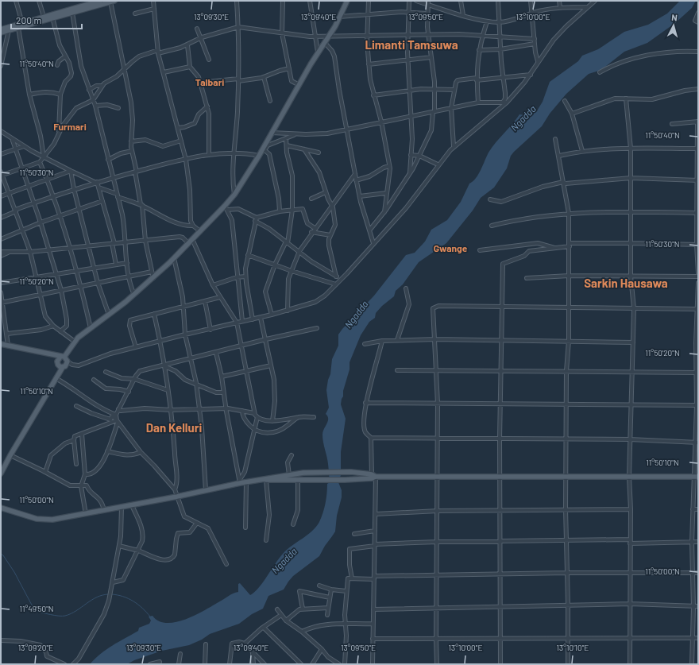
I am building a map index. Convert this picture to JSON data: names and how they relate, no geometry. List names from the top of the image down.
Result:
{
  "districts": [
    "Limanti Tamsuwa",
    "Talbari",
    "Furmari",
    "Gwange",
    "Sarkin Hausawa",
    "Dan Kelluri"
  ],
  "water": ["Ngadda"],
  "scale_bar": "200 m",
  "north": "top",
  "coordinates": [
    "13°09'30\"E",
    "13°09'40\"E",
    "13°09'50\"E",
    "13°10'00\"E",
    "11°50'40\"N",
    "11°50'30\"N",
    "11°50'20\"N",
    "11°50'10\"N",
    "11°50'00\"N",
    "11°49'50\"N",
    "13°09'20\"E",
    "13°10'10\"E"
  ]
}
